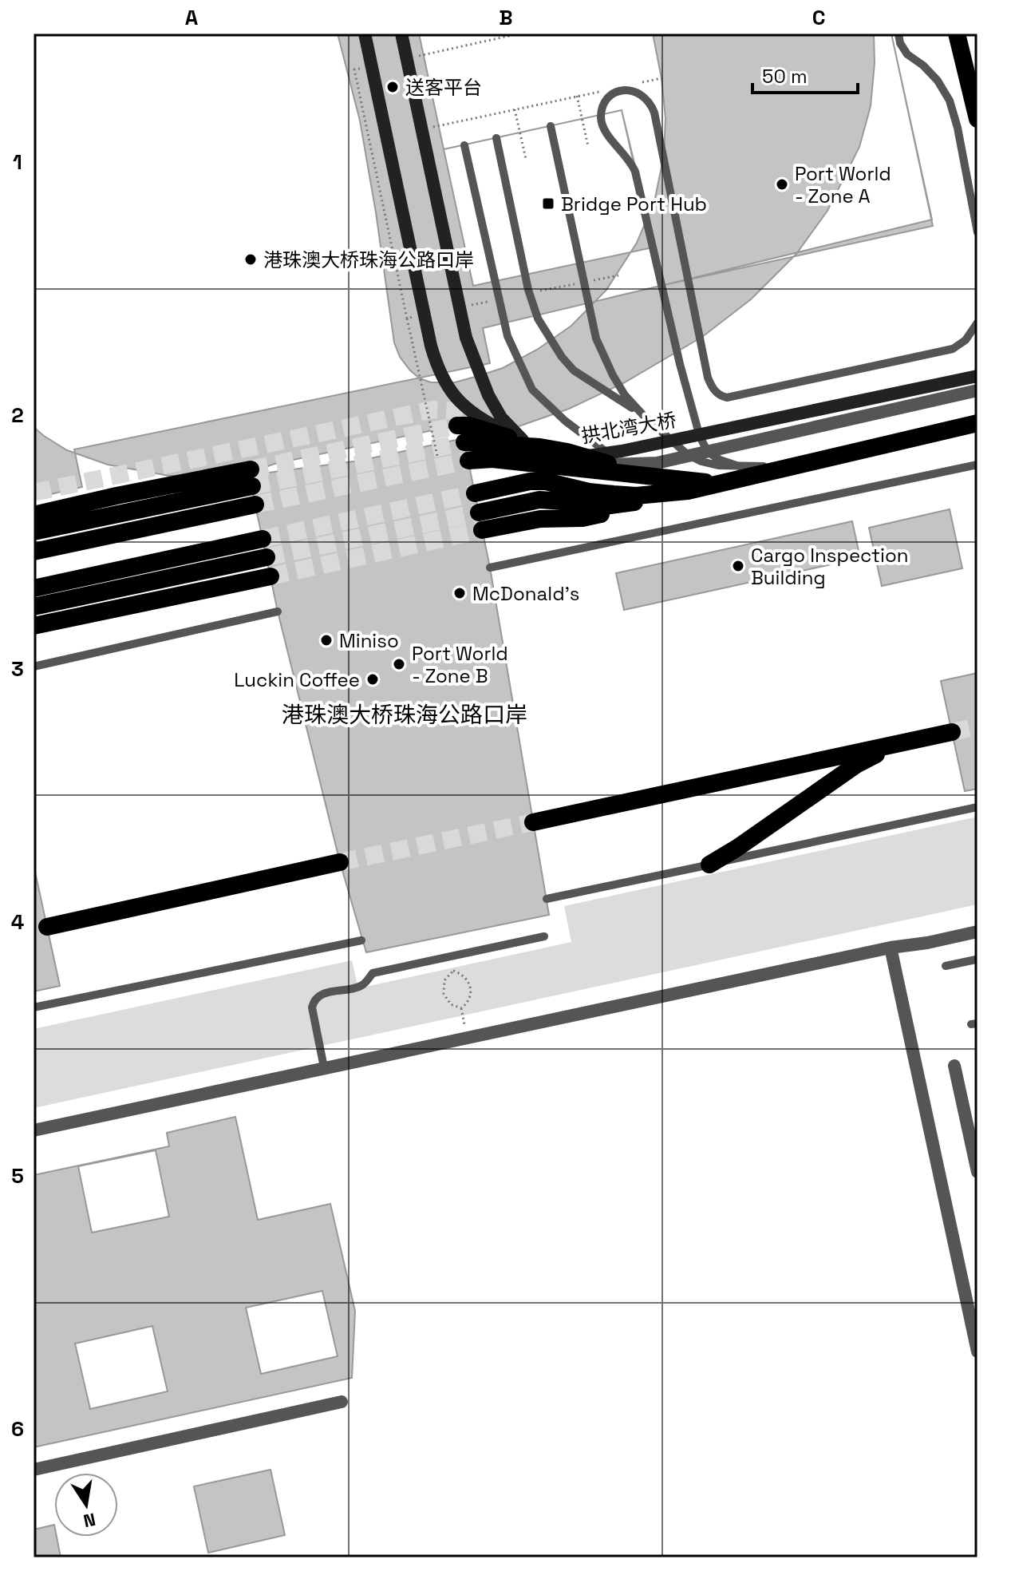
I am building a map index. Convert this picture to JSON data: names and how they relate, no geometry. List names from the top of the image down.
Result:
{
  "streets": {
    "main road": ["拱北湾大桥"]
  },
  "districts": ["港珠澳大桥珠海公路口岸"],
  "places": {
    "other": [
      "送客平台",
      "Port World - Zone A",
      "港珠澳大桥珠海公路口岸",
      "Cargo Inspection Building",
      "McDonald's",
      "Miniso",
      "Port World - Zone B",
      "Luckin Coffee"
    ],
    "transit": ["Bridge Port Hub"]
  },
  "scale_bar": "50 m",
  "north": "bottom",
  "grid": {
    "columns": ["A", "B", "C"],
    "rows": [
      "1",
      "2",
      "3",
      "4",
      "5",
      "6"
    ]
  }
}
